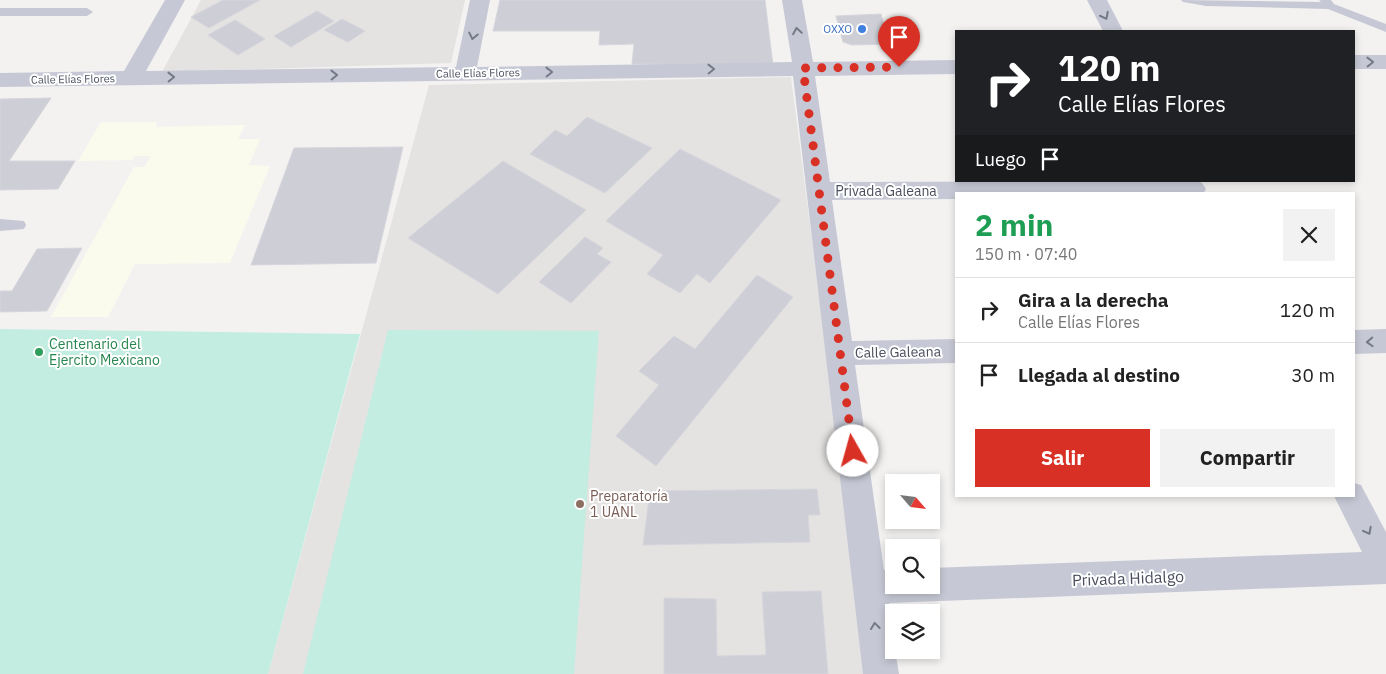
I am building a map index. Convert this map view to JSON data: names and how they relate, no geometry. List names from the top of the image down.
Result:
{
  "streets": {
    "street": [
      "Calle Elías Flores",
      "Privada Galeana",
      "Calle Galeana",
      "Privada Hidalgo"
    ]
  },
  "one_way": ["Calle Elías Flores"],
  "places": ["OXXO", "Centenario del Ejercito Mexicano", "Preparatoría 1 UANL"],
  "north": "bottom right",
  "page": {
    "turn": ["120 m", "Calle Elías Flores"],
    "then": "Luego",
    "heading": ["2 min", "150 m · 07:40"],
    "list": [
      {
        "name": "Gira a la derecha",
        "note": "Calle Elías Flores",
        "value": "120 m"
      },
      {
        "name": "Llegada al destino",
        "value": "30 m"
      }
    ],
    "buttons": ["Salir", "Compartir"]
  }
}
